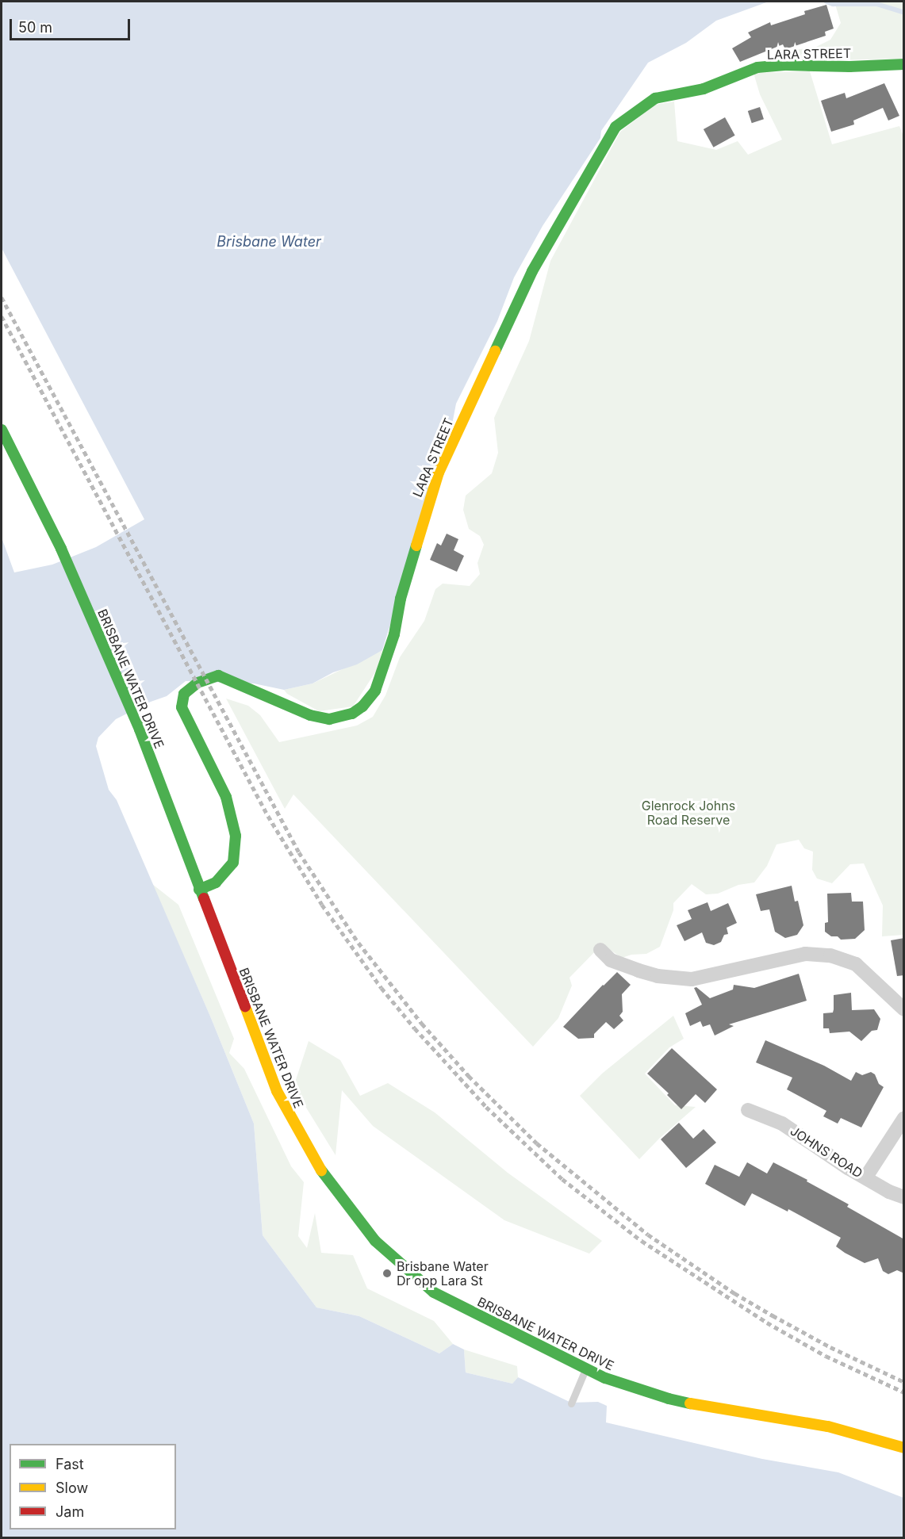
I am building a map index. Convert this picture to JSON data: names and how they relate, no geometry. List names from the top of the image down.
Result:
{
  "streets": {
    "main road": ["LARA STREET", "BRISBANE WATER DRIVE"],
    "street": ["JOHNS ROAD"]
  },
  "crossings": [
    ["LARA STREET", "BRISBANE WATER DRIVE"]
  ],
  "water": ["Brisbane Water"],
  "parks": ["Glenrock Johns Road Reserve"],
  "places": ["Brisbane Water Dr opp Lara St"],
  "legend": ["Fast", "Slow", "Jam"],
  "scale_bar": "50 m"
}
